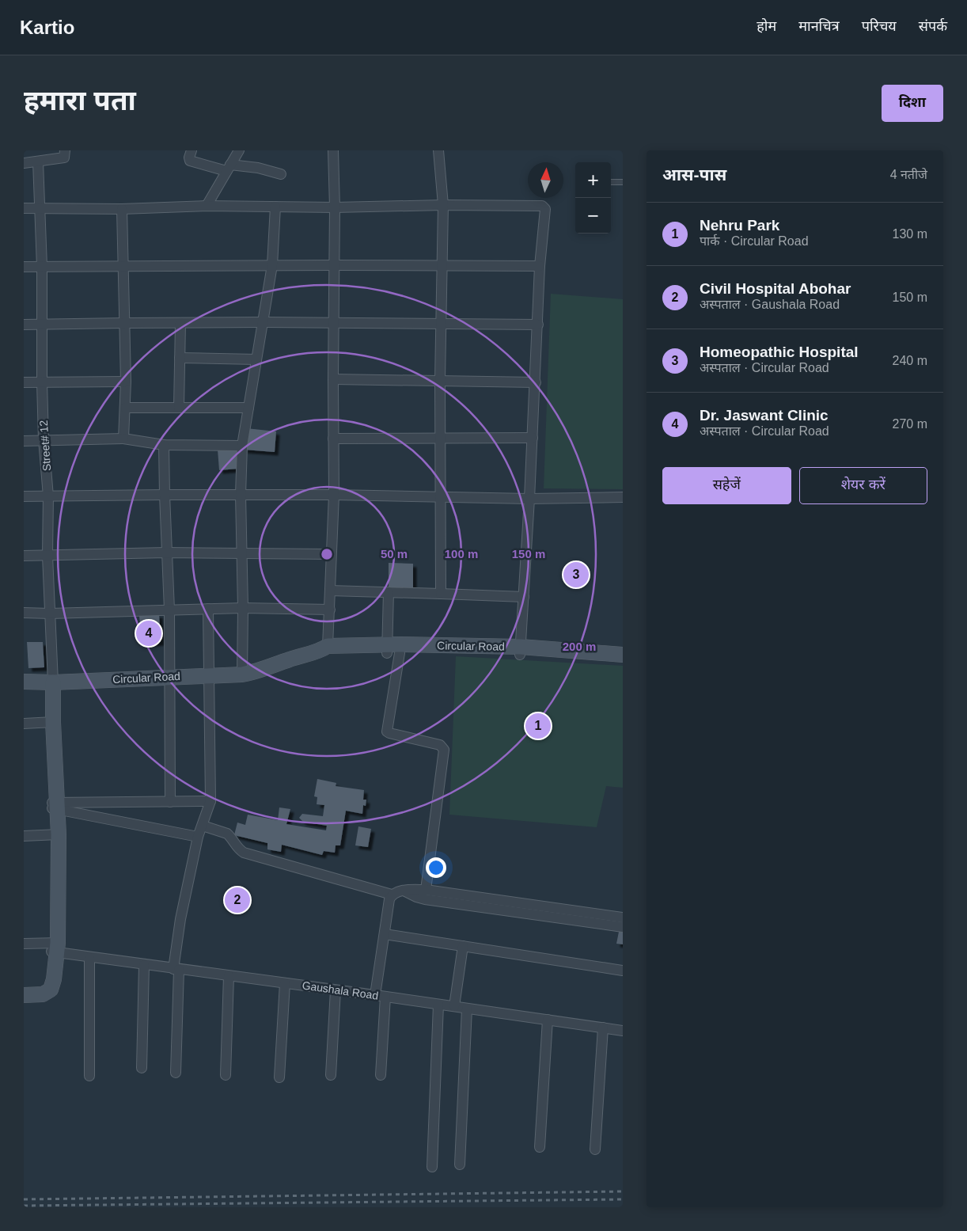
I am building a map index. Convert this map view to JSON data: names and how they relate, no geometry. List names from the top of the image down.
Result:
{
  "streets": {
    "main road": ["Circular Road"],
    "street": ["Street# 12", "Gaushala Road"]
  },
  "crossings": [
    ["Street# 12", "Circular Road"]
  ],
  "north": "top",
  "page": {
    "header": "Kartio",
    "nav": [
      "होम",
      "मानचित्र",
      "परिचय",
      "संपर्क"
    ],
    "title": "हमारा पता",
    "buttons": [
      "दिशा",
      ["सहेजें", "शेयर करें"]
    ],
    "heading": ["आस-पास", "4 नतीजे"],
    "map_buttons": ["+", "−"],
    "list": [
      {
        "mark": "1",
        "name": "Nehru Park",
        "note": "पार्क · Circular Road",
        "value": "130 m"
      },
      {
        "mark": "2",
        "name": "Civil Hospital Abohar",
        "note": "अस्पताल · Gaushala Road",
        "value": "150 m"
      },
      {
        "mark": "3",
        "name": "Homeopathic Hospital",
        "note": "अस्पताल · Circular Road",
        "value": "240 m"
      },
      {
        "mark": "4",
        "name": "Dr. Jaswant Clinic",
        "note": "अस्पताल · Circular Road",
        "value": "270 m"
      }
    ],
    "pins": [
      "3",
      "4",
      "1",
      "2"
    ]
  },
  "rings": [
    "50 m",
    "100 m",
    "150 m",
    "200 m"
  ]
}
